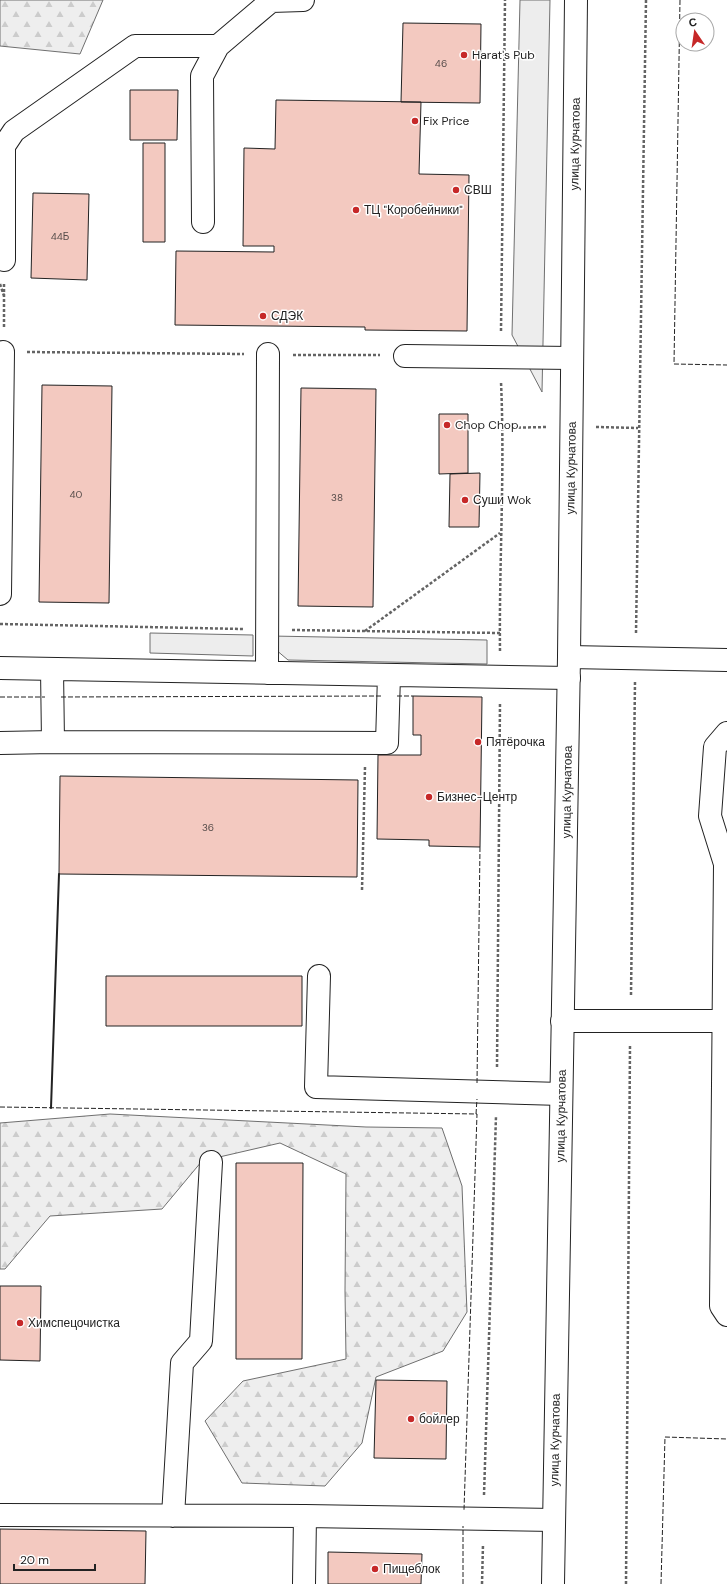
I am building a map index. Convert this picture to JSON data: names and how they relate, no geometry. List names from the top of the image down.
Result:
{
  "streets": {
    "main road": ["улица Курчатова"]
  },
  "places": [
    "Harat's Pub",
    "Fix Price",
    "СВШ",
    "ТЦ \"Коробейники\"",
    "СДЭК",
    "Chop Chop",
    "Суши Wok",
    "Пятёрочка",
    "Бизнес-Центр",
    "Химспецочистка",
    "бойлер",
    "Пищеблок"
  ],
  "house_numbers": [
    "46",
    "44Б",
    "40",
    "38",
    "36"
  ],
  "scale_bar": "20 m",
  "north": "top"
}
